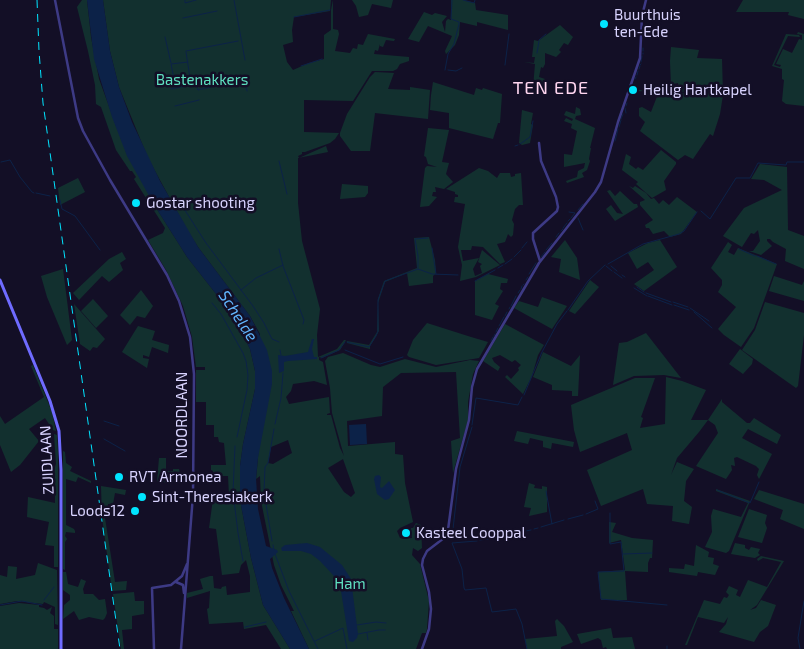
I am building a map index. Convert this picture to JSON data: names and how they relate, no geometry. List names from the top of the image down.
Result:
{
  "streets": {
    "main road": ["ZUIDLAAN"],
    "street": ["NOORDLAAN"]
  },
  "districts": ["TEN EDE"],
  "water": ["Schelde"],
  "parks": ["Bastenakkers", "Ham"],
  "places": [
    "Buurthuis ten-Ede",
    "Heilig Hartkapel",
    "Gostar shooting",
    "RVT Armonea",
    "Sint-Theresiakerk",
    "Loods12",
    "Kasteel Cooppal"
  ]
}
